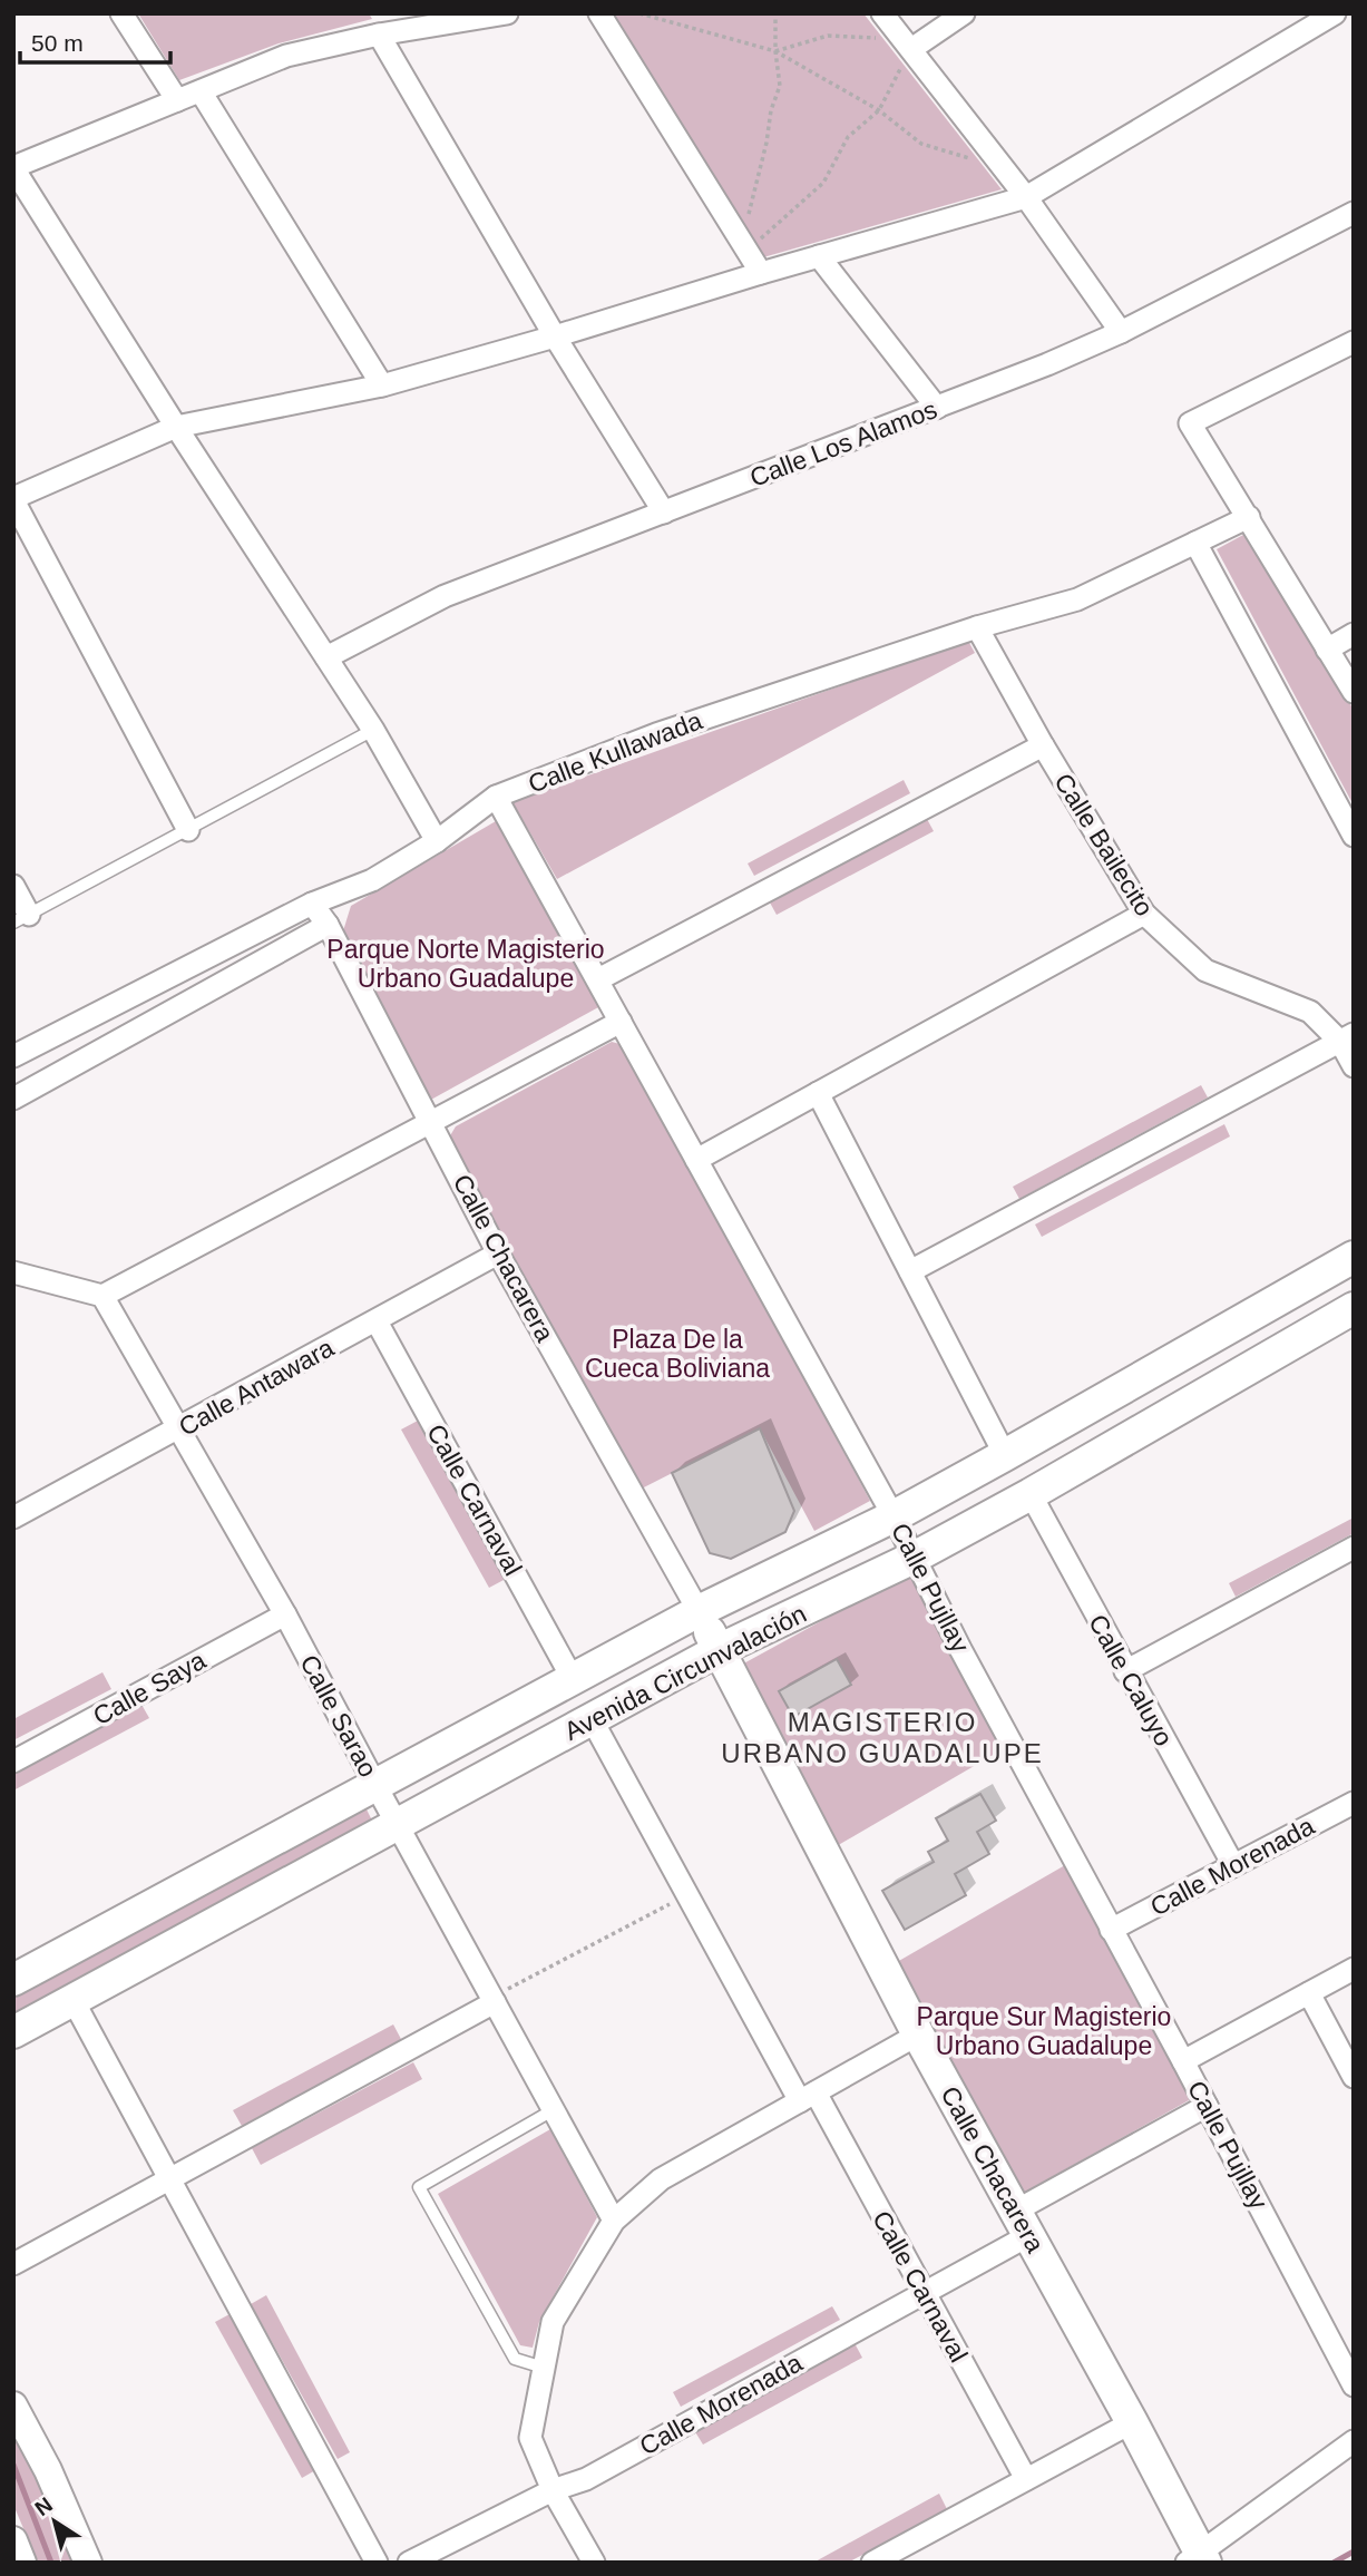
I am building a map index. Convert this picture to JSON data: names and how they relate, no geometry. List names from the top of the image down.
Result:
{
  "streets": {
    "main road": ["Calle Chacarera", "Avenida Circunvalación"],
    "street": [
      "Calle Los Alamos",
      "Calle Kullawada",
      "Calle Bailecito",
      "Calle Antawara",
      "Calle Carnaval",
      "Calle Pujllay",
      "Calle Caluyo",
      "Calle Saya",
      "Calle Sarao",
      "Calle Morenada"
    ]
  },
  "crossings": [
    ["Calle Kullawada", "Calle Bailecito"],
    ["Calle Kullawada", "Calle Chacarera"],
    ["Calle Kullawada", "Calle Pujllay"],
    ["Calle Chacarera", "Calle Antawara"],
    ["Calle Chacarera", "Avenida Circunvalación"],
    ["Calle Chacarera", "Calle Morenada"],
    ["Calle Antawara", "Calle Carnaval"],
    ["Calle Antawara", "Calle Sarao"],
    ["Calle Carnaval", "Avenida Circunvalación"],
    ["Calle Carnaval", "Calle Morenada"],
    ["Calle Pujllay", "Avenida Circunvalación"],
    ["Calle Pujllay", "Calle Morenada"],
    ["Avenida Circunvalación", "Calle Caluyo"],
    ["Avenida Circunvalación", "Calle Sarao"],
    ["Calle Caluyo", "Calle Morenada"],
    ["Calle Saya", "Calle Sarao"]
  ],
  "districts": ["MAGISTERIO URBANO GUADALUPE"],
  "parks": ["Parque Norte Magisterio Urbano Guadalupe", "Plaza De la Cueca Boliviana", "Parque Sur Magisterio Urbano Guadalupe"],
  "scale_bar": "50 m",
  "north": "top left"
}
